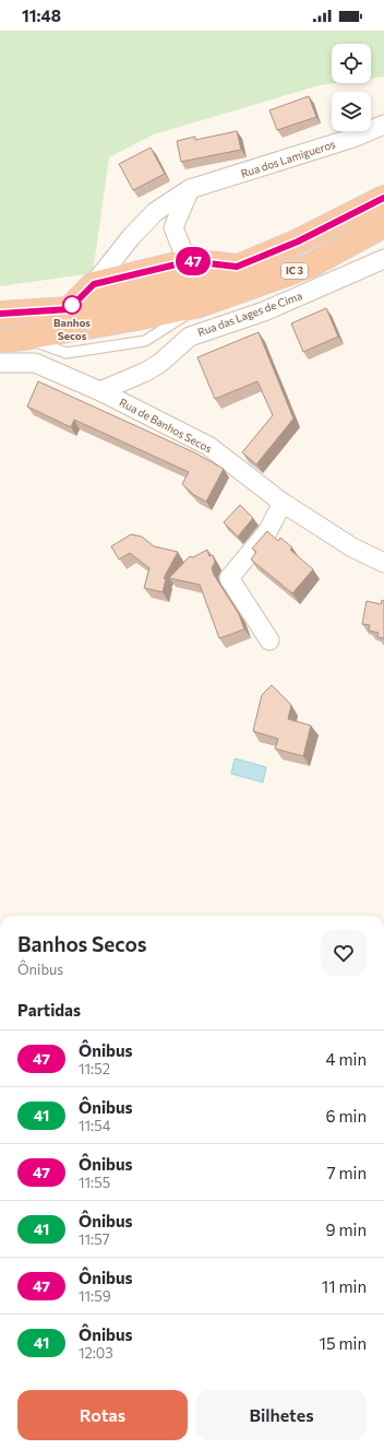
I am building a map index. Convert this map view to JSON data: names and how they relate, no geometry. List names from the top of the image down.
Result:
{
  "streets": {
    "highway": ["IC 3"],
    "street": ["Rua dos Lamigueros", "Rua das Lages de Cima", "Rua de Banhos Secos"]
  },
  "crossings": [
    ["Rua das Lages de Cima", "Rua de Banhos Secos"]
  ],
  "places": ["Banhos Secos"],
  "lines": ["bus line 47"],
  "page": {
    "status": "11:48",
    "on_map": "47",
    "heading": [
      ["Banhos Secos", "Ônibus"],
      "Partidas"
    ],
    "list": [
      {
        "mark": "47",
        "name": "Ônibus",
        "note": "11:52",
        "value": "4 min"
      },
      {
        "mark": "41",
        "name": "Ônibus",
        "note": "11:54",
        "value": "6 min"
      },
      {
        "mark": "47",
        "name": "Ônibus",
        "note": "11:55",
        "value": "7 min"
      },
      {
        "mark": "41",
        "name": "Ônibus",
        "note": "11:57",
        "value": "9 min"
      },
      {
        "mark": "47",
        "name": "Ônibus",
        "note": "11:59",
        "value": "11 min"
      },
      {
        "mark": "41",
        "name": "Ônibus",
        "note": "12:03",
        "value": "15 min"
      }
    ],
    "buttons": ["Rotas", "Bilhetes"]
  }
}
